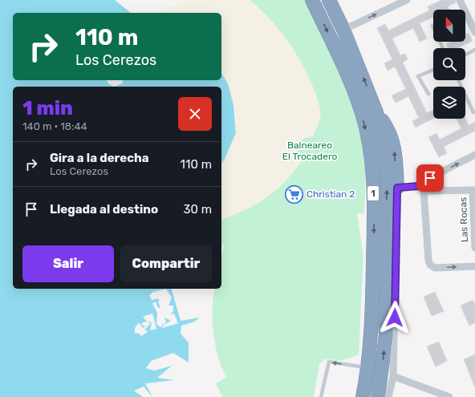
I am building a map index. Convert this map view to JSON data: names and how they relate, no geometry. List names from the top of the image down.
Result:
{
  "streets": {
    "highway": ["1"],
    "street": ["Las Rocas"]
  },
  "parks": ["Balneareo El Trocadero"],
  "places": {
    "supermarket": ["Christian 2"]
  },
  "north": "top",
  "page": {
    "turn": ["110 m", "Los Cerezos"],
    "heading": ["1 min", "140 m · 18:44"],
    "list": [
      {
        "name": "Gira a la derecha",
        "note": "Los Cerezos",
        "value": "110 m"
      },
      {
        "name": "Llegada al destino",
        "value": "30 m"
      }
    ],
    "buttons": ["Salir", "Compartir"]
  }
}
